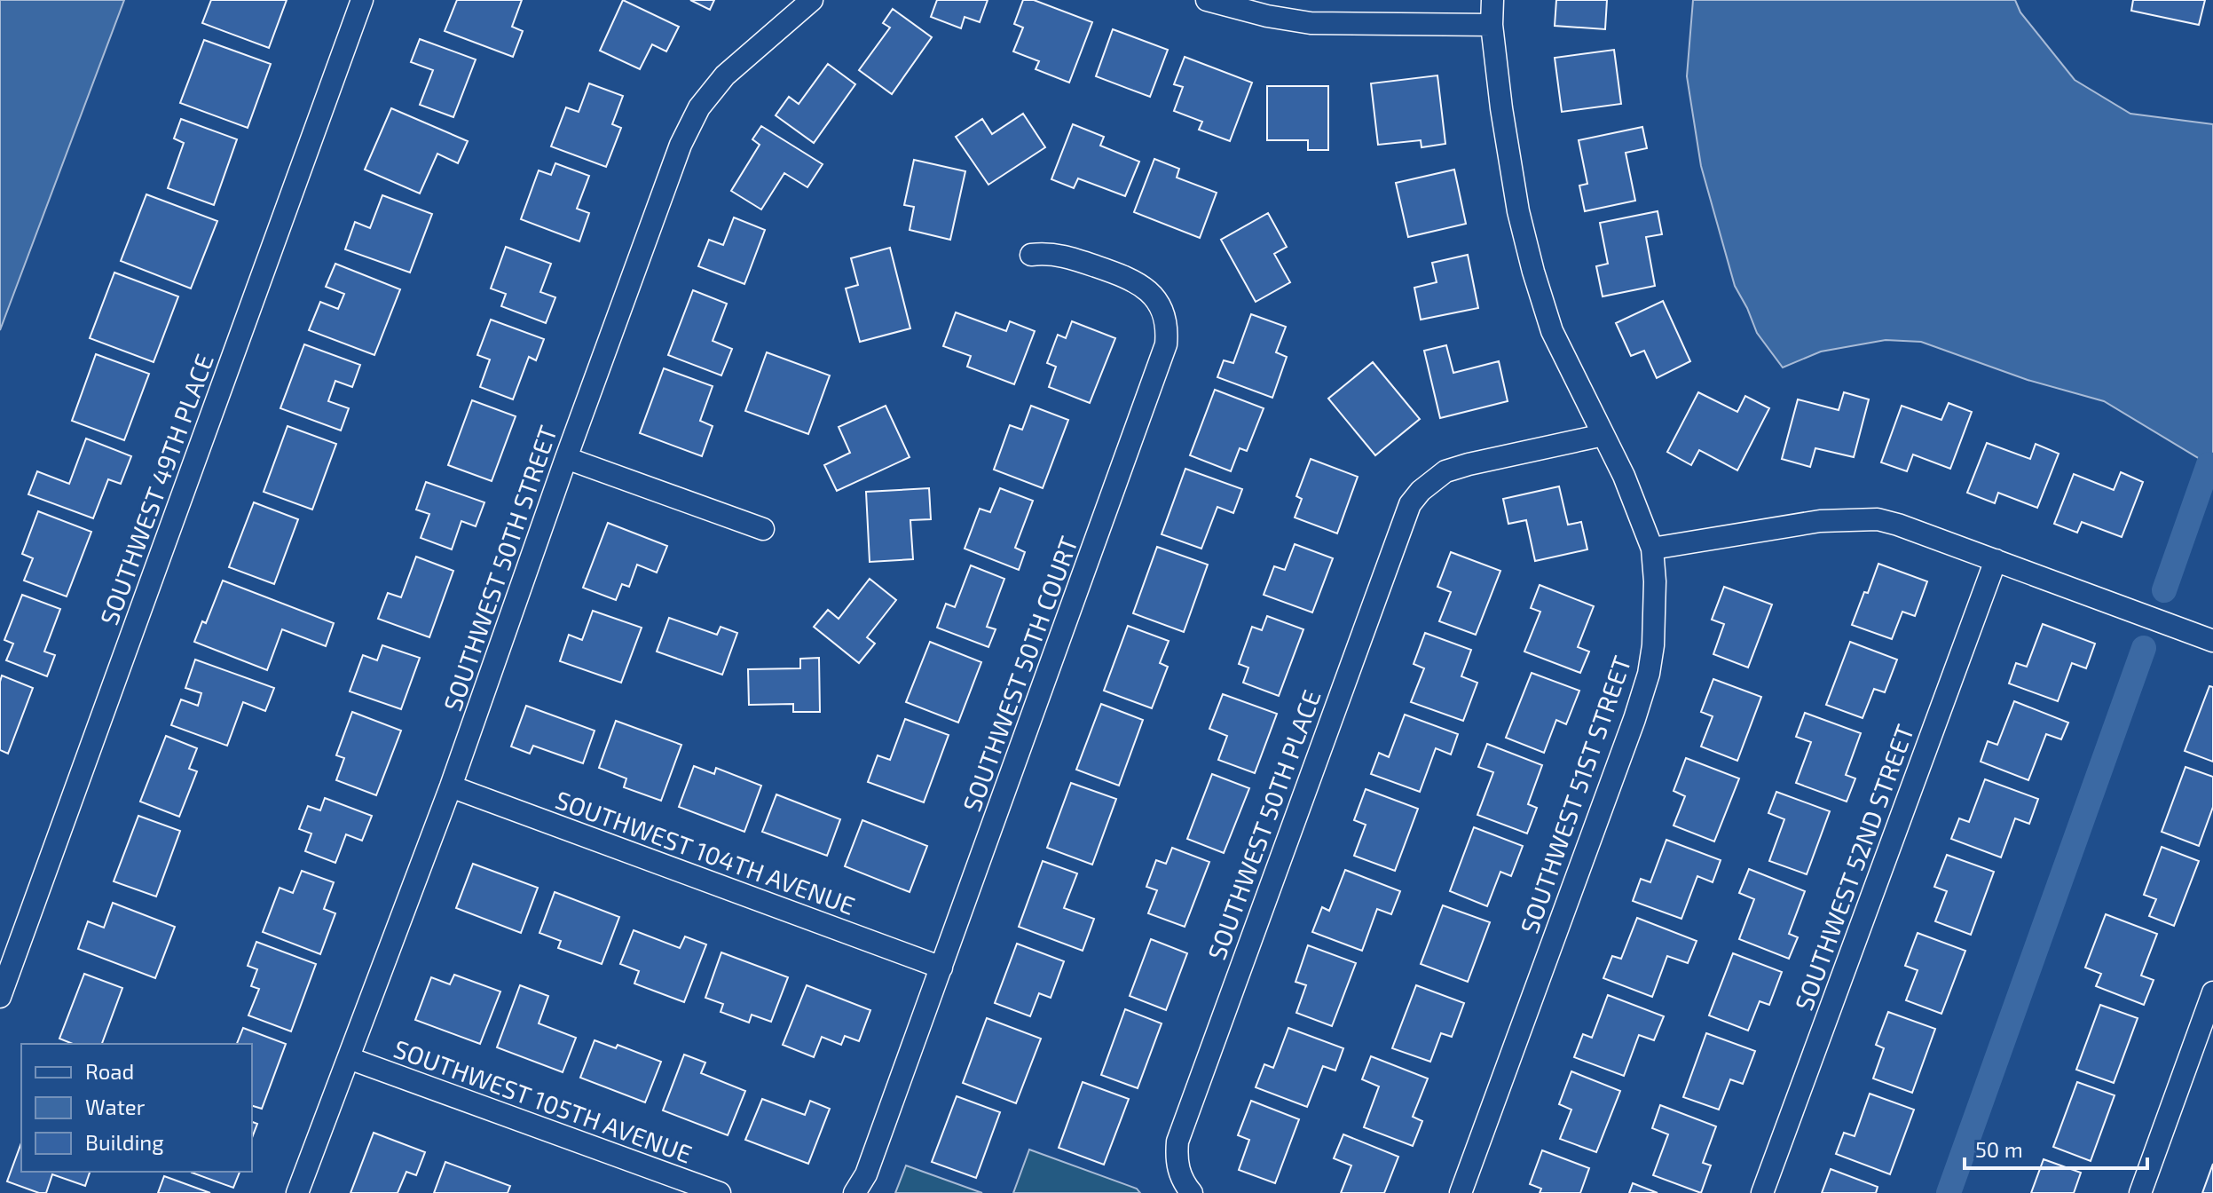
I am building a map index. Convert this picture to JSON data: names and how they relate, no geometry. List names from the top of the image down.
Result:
{
  "streets": {
    "street": [
      "SOUTHWEST 49TH PLACE",
      "SOUTHWEST 50TH STREET",
      "SOUTHWEST 50TH COURT",
      "SOUTHWEST 51ST STREET",
      "SOUTHWEST 50TH PLACE",
      "SOUTHWEST 104TH AVENUE",
      "SOUTHWEST 52ND STREET",
      "SOUTHWEST 105TH AVENUE"
    ]
  },
  "crossings": [
    ["SOUTHWEST 50TH STREET", "SOUTHWEST 104TH AVENUE"],
    ["SOUTHWEST 50TH STREET", "SOUTHWEST 105TH AVENUE"],
    ["SOUTHWEST 50TH COURT", "SOUTHWEST 104TH AVENUE"],
    ["SOUTHWEST 51ST STREET", "SOUTHWEST 50TH PLACE"]
  ],
  "legend": ["Road", "Water", "Building"],
  "scale_bar": "50 m"
}
